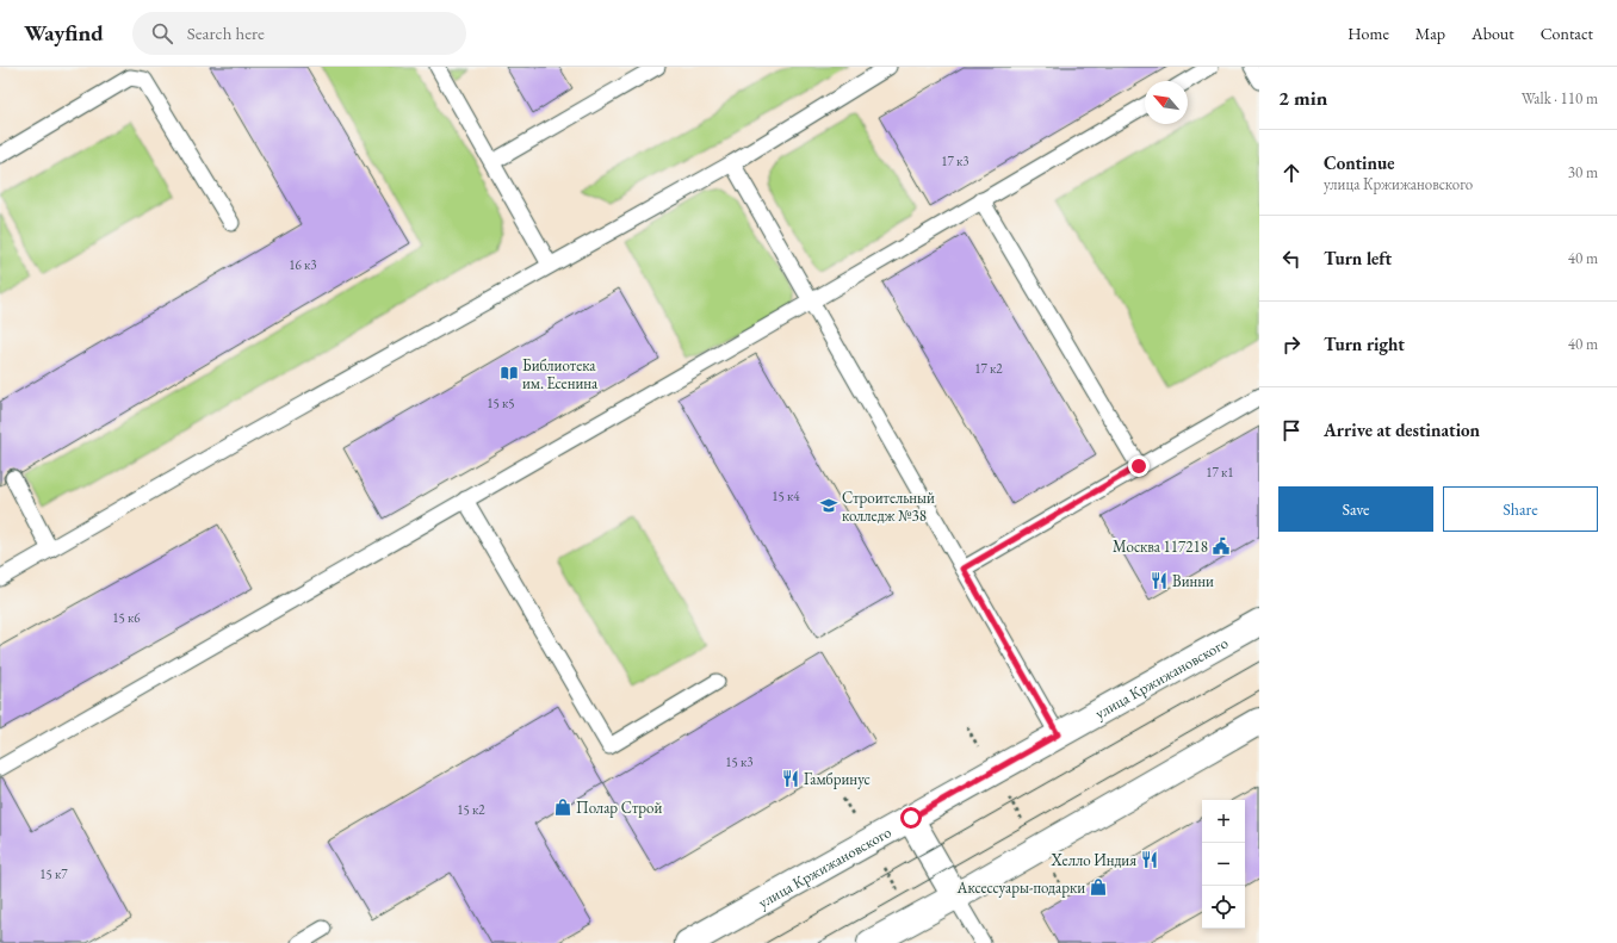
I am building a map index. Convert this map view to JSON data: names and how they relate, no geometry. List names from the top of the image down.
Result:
{
  "streets": {
    "street": ["улица Кржижановского"]
  },
  "places": {
    "library": ["Библиотека им. Есенина"],
    "school or university": ["Строительный колледж №38"],
    "public building": ["Москва 117218"],
    "restaurant": ["Винни", "Гамбринус", "Хелло Индия"],
    "shop": ["Полар Строй", "Аксессуары-подарки"]
  },
  "house_numbers": [
    "17 к3",
    "16 к3",
    "17 к2",
    "15 к5",
    "17 к1",
    "15 к4",
    "15 к6",
    "15 к3",
    "15 к2",
    "15 к7"
  ],
  "north": "top left",
  "page": {
    "header": "Wayfind",
    "search": "Search here",
    "nav": [
      "Home",
      "Map",
      "About",
      "Contact"
    ],
    "heading": ["2 min", "Walk · 110 m"],
    "list": [
      ["Continue", "улица Кржижановского", "30 m"],
      ["Turn left", "40 m"],
      ["Turn right", "40 m"],
      "Arrive at destination"
    ],
    "buttons": ["Save", "Share"],
    "map_buttons": ["+", "−"]
  }
}
